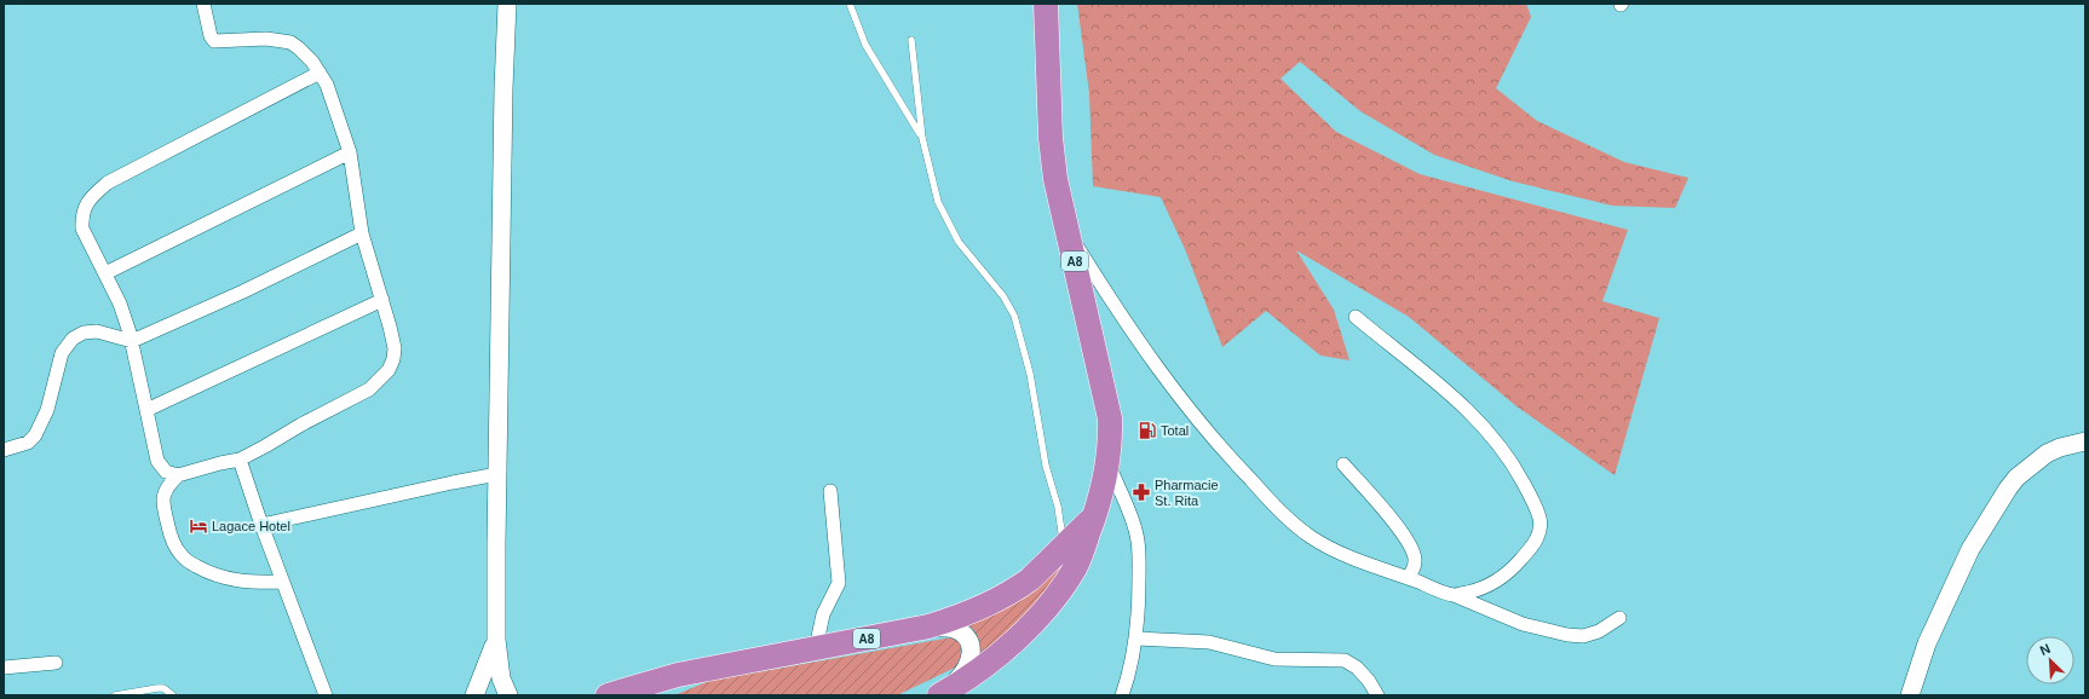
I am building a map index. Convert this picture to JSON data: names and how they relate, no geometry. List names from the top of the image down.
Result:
{
  "streets": {
    "highway": ["A8"]
  },
  "places": {
    "fuel station": ["Total"],
    "pharmacy": ["Pharmacie St. Rita"],
    "hotel": ["Lagace Hotel"]
  },
  "north": "top left"
}
